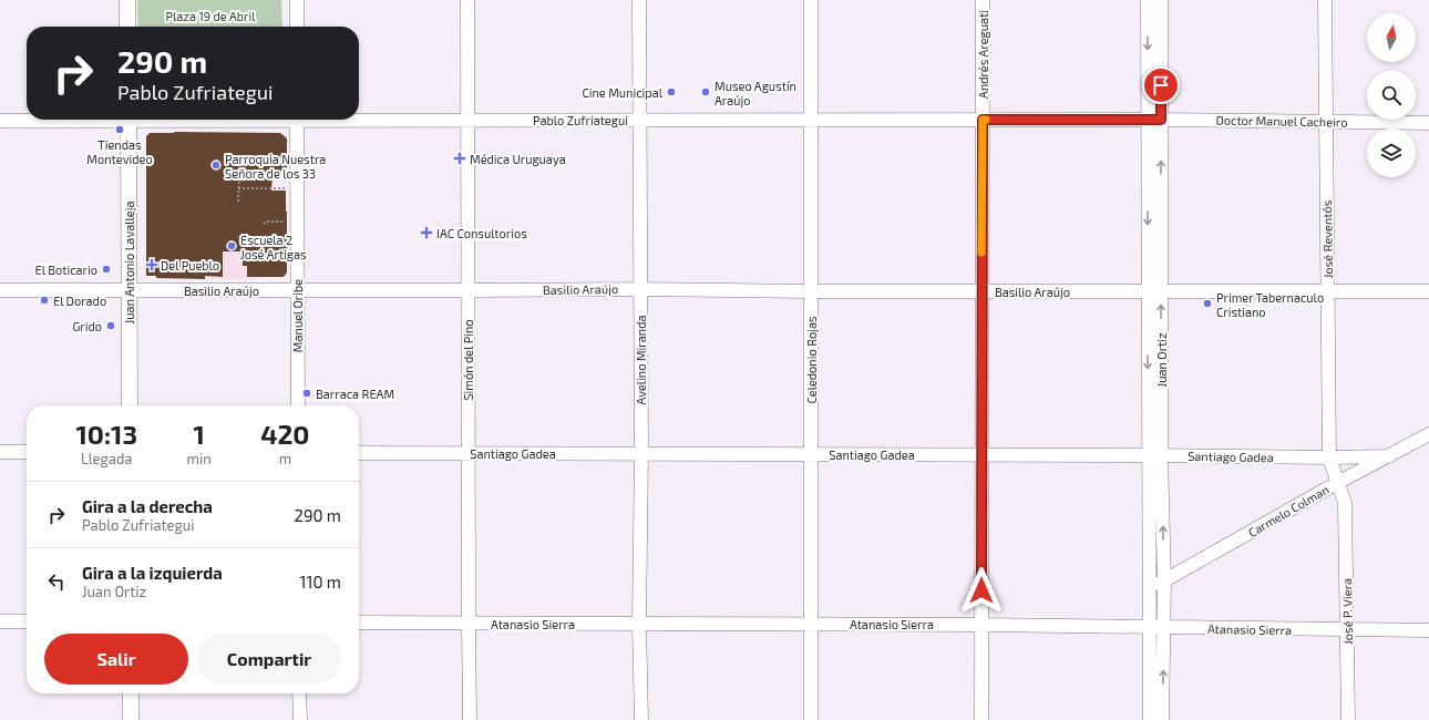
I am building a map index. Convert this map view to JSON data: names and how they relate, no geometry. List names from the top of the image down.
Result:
{
  "streets": {
    "street": [
      "Andrés Areguati",
      "Pablo Zufriategui",
      "Doctor Manuel Cacheiro",
      "José Reventós",
      "Juan Antonio Lavalleja",
      "Basilio Araújo",
      "Manuel Oribe",
      "Simón del Pino",
      "Avelino Miranda",
      "Celedonio Rojas",
      "Juan Ortiz",
      "Santiago Gadea",
      "Carmelo Colman",
      "José P. Viera",
      "Atanasio Sierra"
    ]
  },
  "crossings": [
    ["Andrés Areguati", "Pablo Zufriategui"],
    ["Andrés Areguati", "Basilio Araújo"],
    ["Andrés Areguati", "Santiago Gadea"],
    ["Andrés Areguati", "Atanasio Sierra"],
    ["Pablo Zufriategui", "Doctor Manuel Cacheiro"],
    ["Pablo Zufriategui", "Simón del Pino"],
    ["Pablo Zufriategui", "Avelino Miranda"],
    ["Pablo Zufriategui", "Celedonio Rojas"],
    ["Pablo Zufriategui", "Juan Ortiz"],
    ["Doctor Manuel Cacheiro", "José Reventós"],
    ["Doctor Manuel Cacheiro", "Juan Ortiz"],
    ["José Reventós", "Basilio Araújo"],
    ["José Reventós", "Santiago Gadea"],
    ["José Reventós", "Carmelo Colman"],
    ["José Reventós", "José P. Viera"],
    ["Juan Antonio Lavalleja", "Basilio Araújo"],
    ["Basilio Araújo", "Manuel Oribe"],
    ["Basilio Araújo", "Simón del Pino"],
    ["Basilio Araújo", "Avelino Miranda"],
    ["Basilio Araújo", "Celedonio Rojas"],
    ["Basilio Araújo", "Juan Ortiz"],
    ["Simón del Pino", "Santiago Gadea"],
    ["Simón del Pino", "Atanasio Sierra"],
    ["Avelino Miranda", "Santiago Gadea"],
    ["Avelino Miranda", "Atanasio Sierra"],
    ["Celedonio Rojas", "Santiago Gadea"],
    ["Celedonio Rojas", "Atanasio Sierra"],
    ["Juan Ortiz", "Santiago Gadea"],
    ["Juan Ortiz", "Carmelo Colman"],
    ["Juan Ortiz", "Atanasio Sierra"],
    ["Santiago Gadea", "Carmelo Colman"],
    ["José P. Viera", "Atanasio Sierra"]
  ],
  "parks": ["Plaza 19 de Abril"],
  "places": {
    "other": [
      "Cine Municipal",
      "Museo Agustín Araújo",
      "Tiendas Montevideo",
      "Parroquia Nuestra Señora de los 33",
      "Escuela 2 José Artigas",
      "El Boticario",
      "El Dorado",
      "Primer Tabernaculo Cristiano",
      "Grido",
      "Barraca REAM"
    ],
    "health": ["Médica Uruguaya", "IAC Consultorios", "Del Pueblo"]
  },
  "north": "top",
  "page": {
    "turn": ["290 m", "Pablo Zufriategui"],
    "eta": [
      "10:13",
      "Llegada",
      "1",
      "min",
      "420",
      "m"
    ],
    "list": [
      {
        "name": "Gira a la derecha",
        "note": "Pablo Zufriategui",
        "value": "290 m"
      },
      {
        "name": "Gira a la izquierda",
        "note": "Juan Ortiz",
        "value": "110 m"
      }
    ],
    "buttons": ["Salir", "Compartir"]
  }
}
